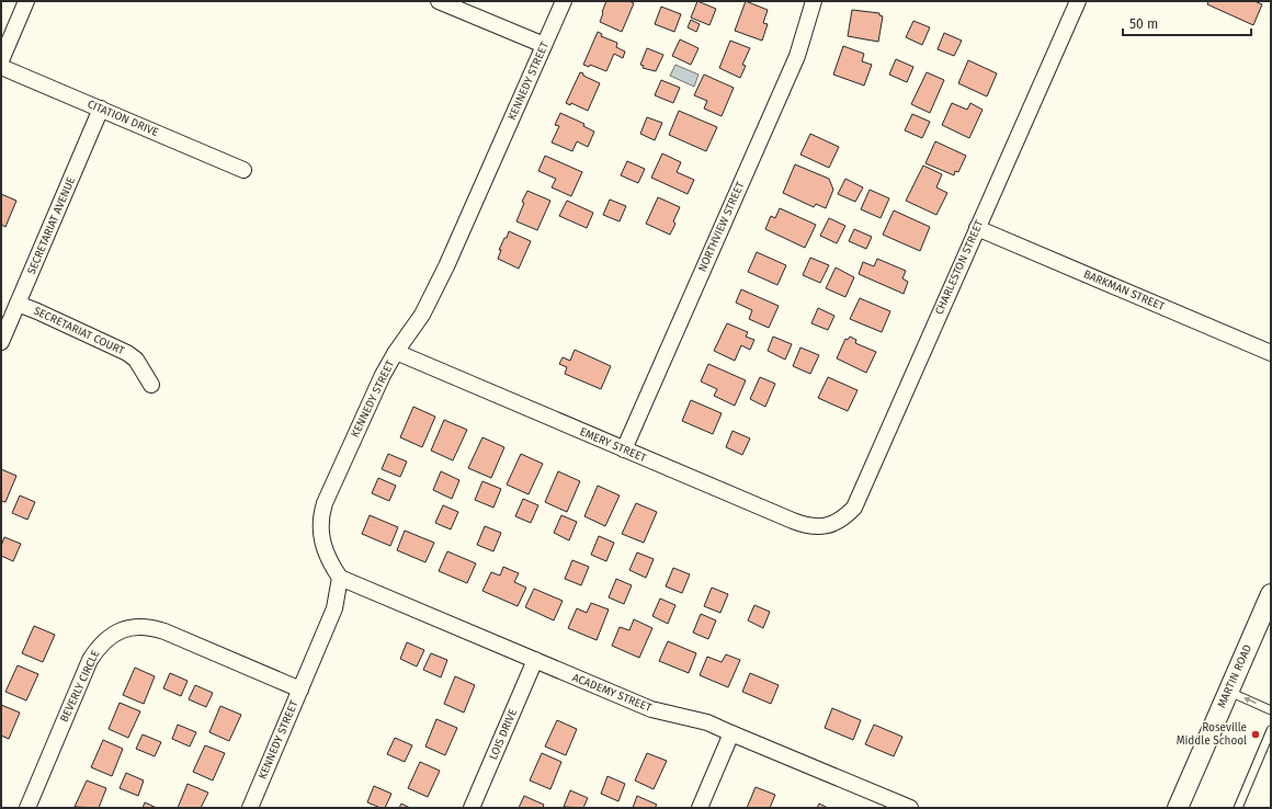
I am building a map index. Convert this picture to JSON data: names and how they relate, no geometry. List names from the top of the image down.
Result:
{
  "streets": {
    "street": [
      "KENNEDY STREET",
      "CITATION DRIVE",
      "SECRETARIAT AVENUE",
      "NORTHVIEW STREET",
      "CHARLESTON STREET",
      "BARKMAN STREET",
      "SECRETARIAT COURT",
      "EMERY STREET",
      "MARTIN ROAD",
      "BEVERLY CIRCLE",
      "ACADEMY STREET",
      "LOIS DRIVE"
    ]
  },
  "crossings": [
    ["KENNEDY STREET", "EMERY STREET"],
    ["KENNEDY STREET", "BEVERLY CIRCLE"],
    ["KENNEDY STREET", "ACADEMY STREET"],
    ["CITATION DRIVE", "SECRETARIAT AVENUE"],
    ["SECRETARIAT AVENUE", "SECRETARIAT COURT"],
    ["NORTHVIEW STREET", "EMERY STREET"],
    ["CHARLESTON STREET", "BARKMAN STREET"],
    ["CHARLESTON STREET", "EMERY STREET"],
    ["ACADEMY STREET", "LOIS DRIVE"]
  ],
  "places": ["Roseville Middle School"],
  "scale_bar": "50 m"
}
